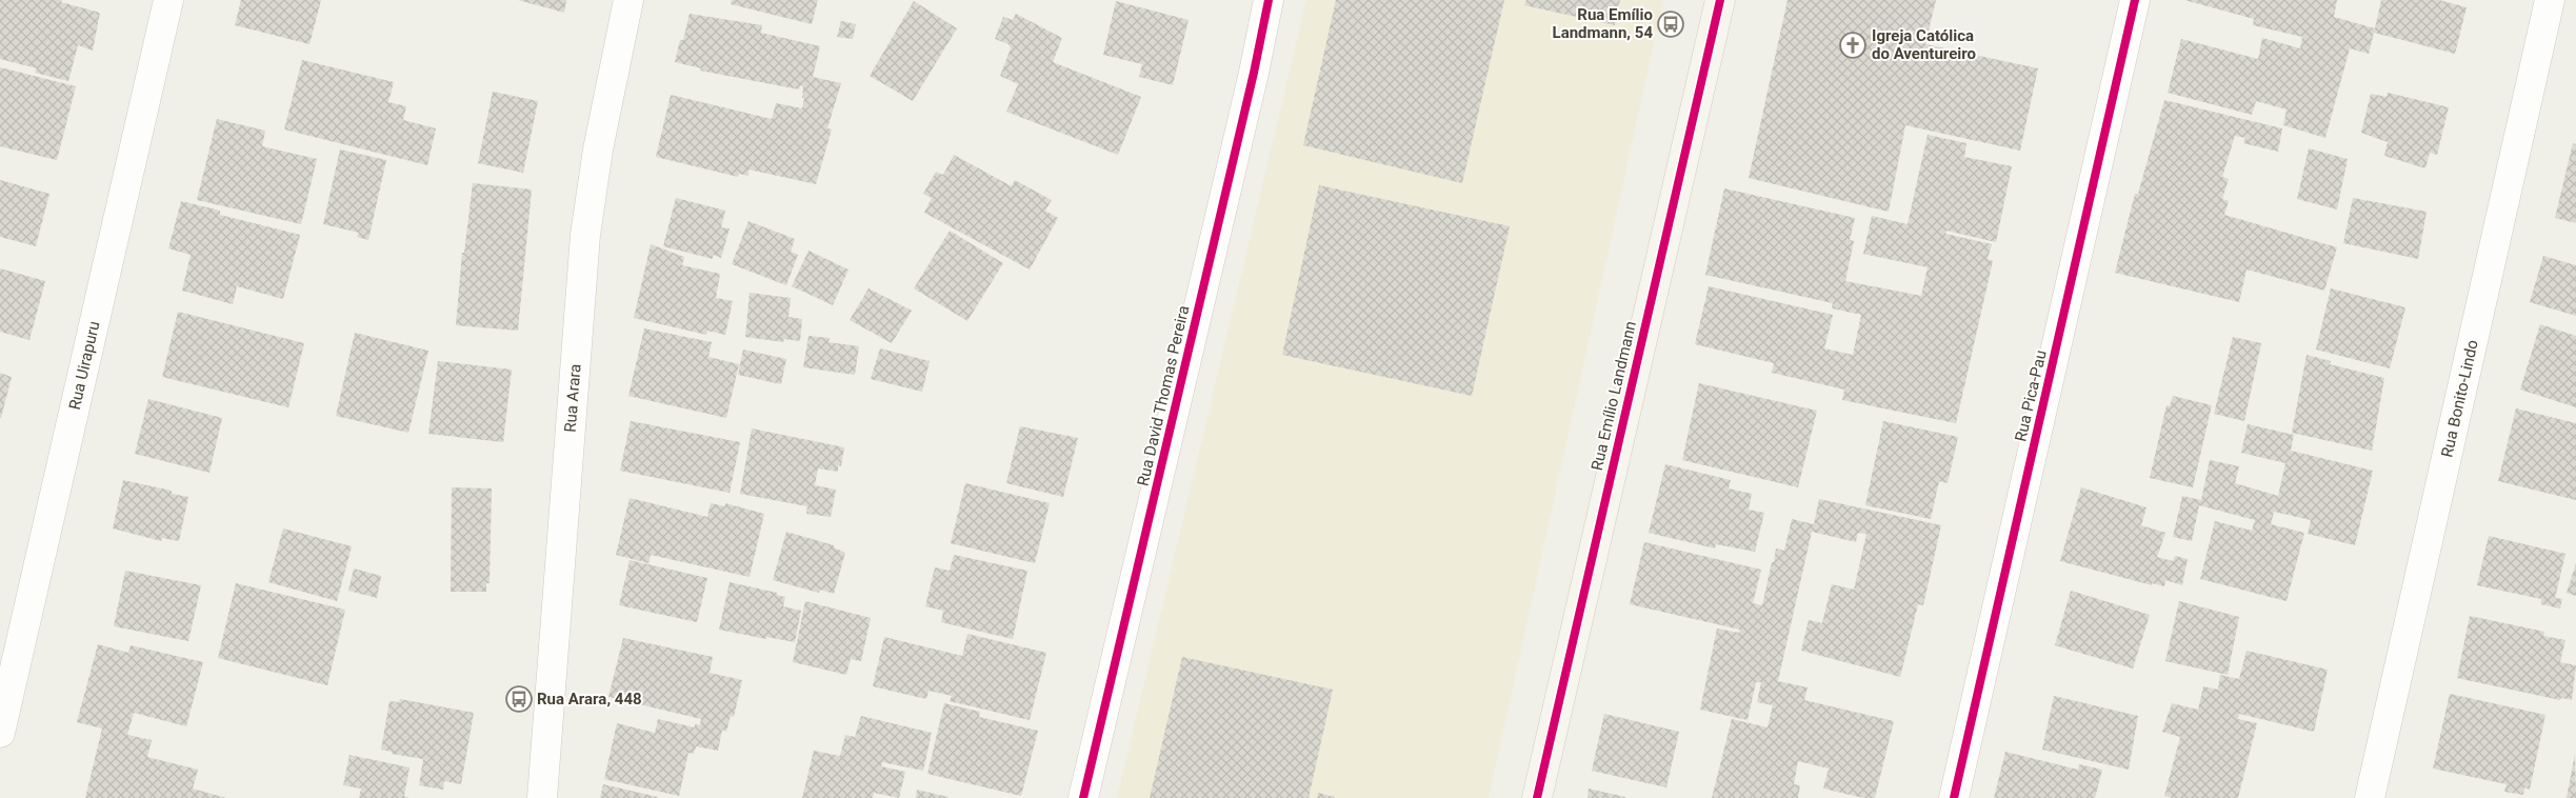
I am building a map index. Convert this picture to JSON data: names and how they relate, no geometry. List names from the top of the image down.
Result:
{
  "streets": {
    "street": [
      "Rua Uirapuru",
      "Rua David Thomas Pereira",
      "Rua Emílio Landmann",
      "Rua Pica-Pau",
      "Rua Arara",
      "Rua Bonito-Lindo"
    ]
  },
  "places": {
    "bus stop": ["Rua Emílio Landmann, 54", "Rua Arara, 448"],
    "church": ["Igreja Católica do Aventureiro"]
  }
}
